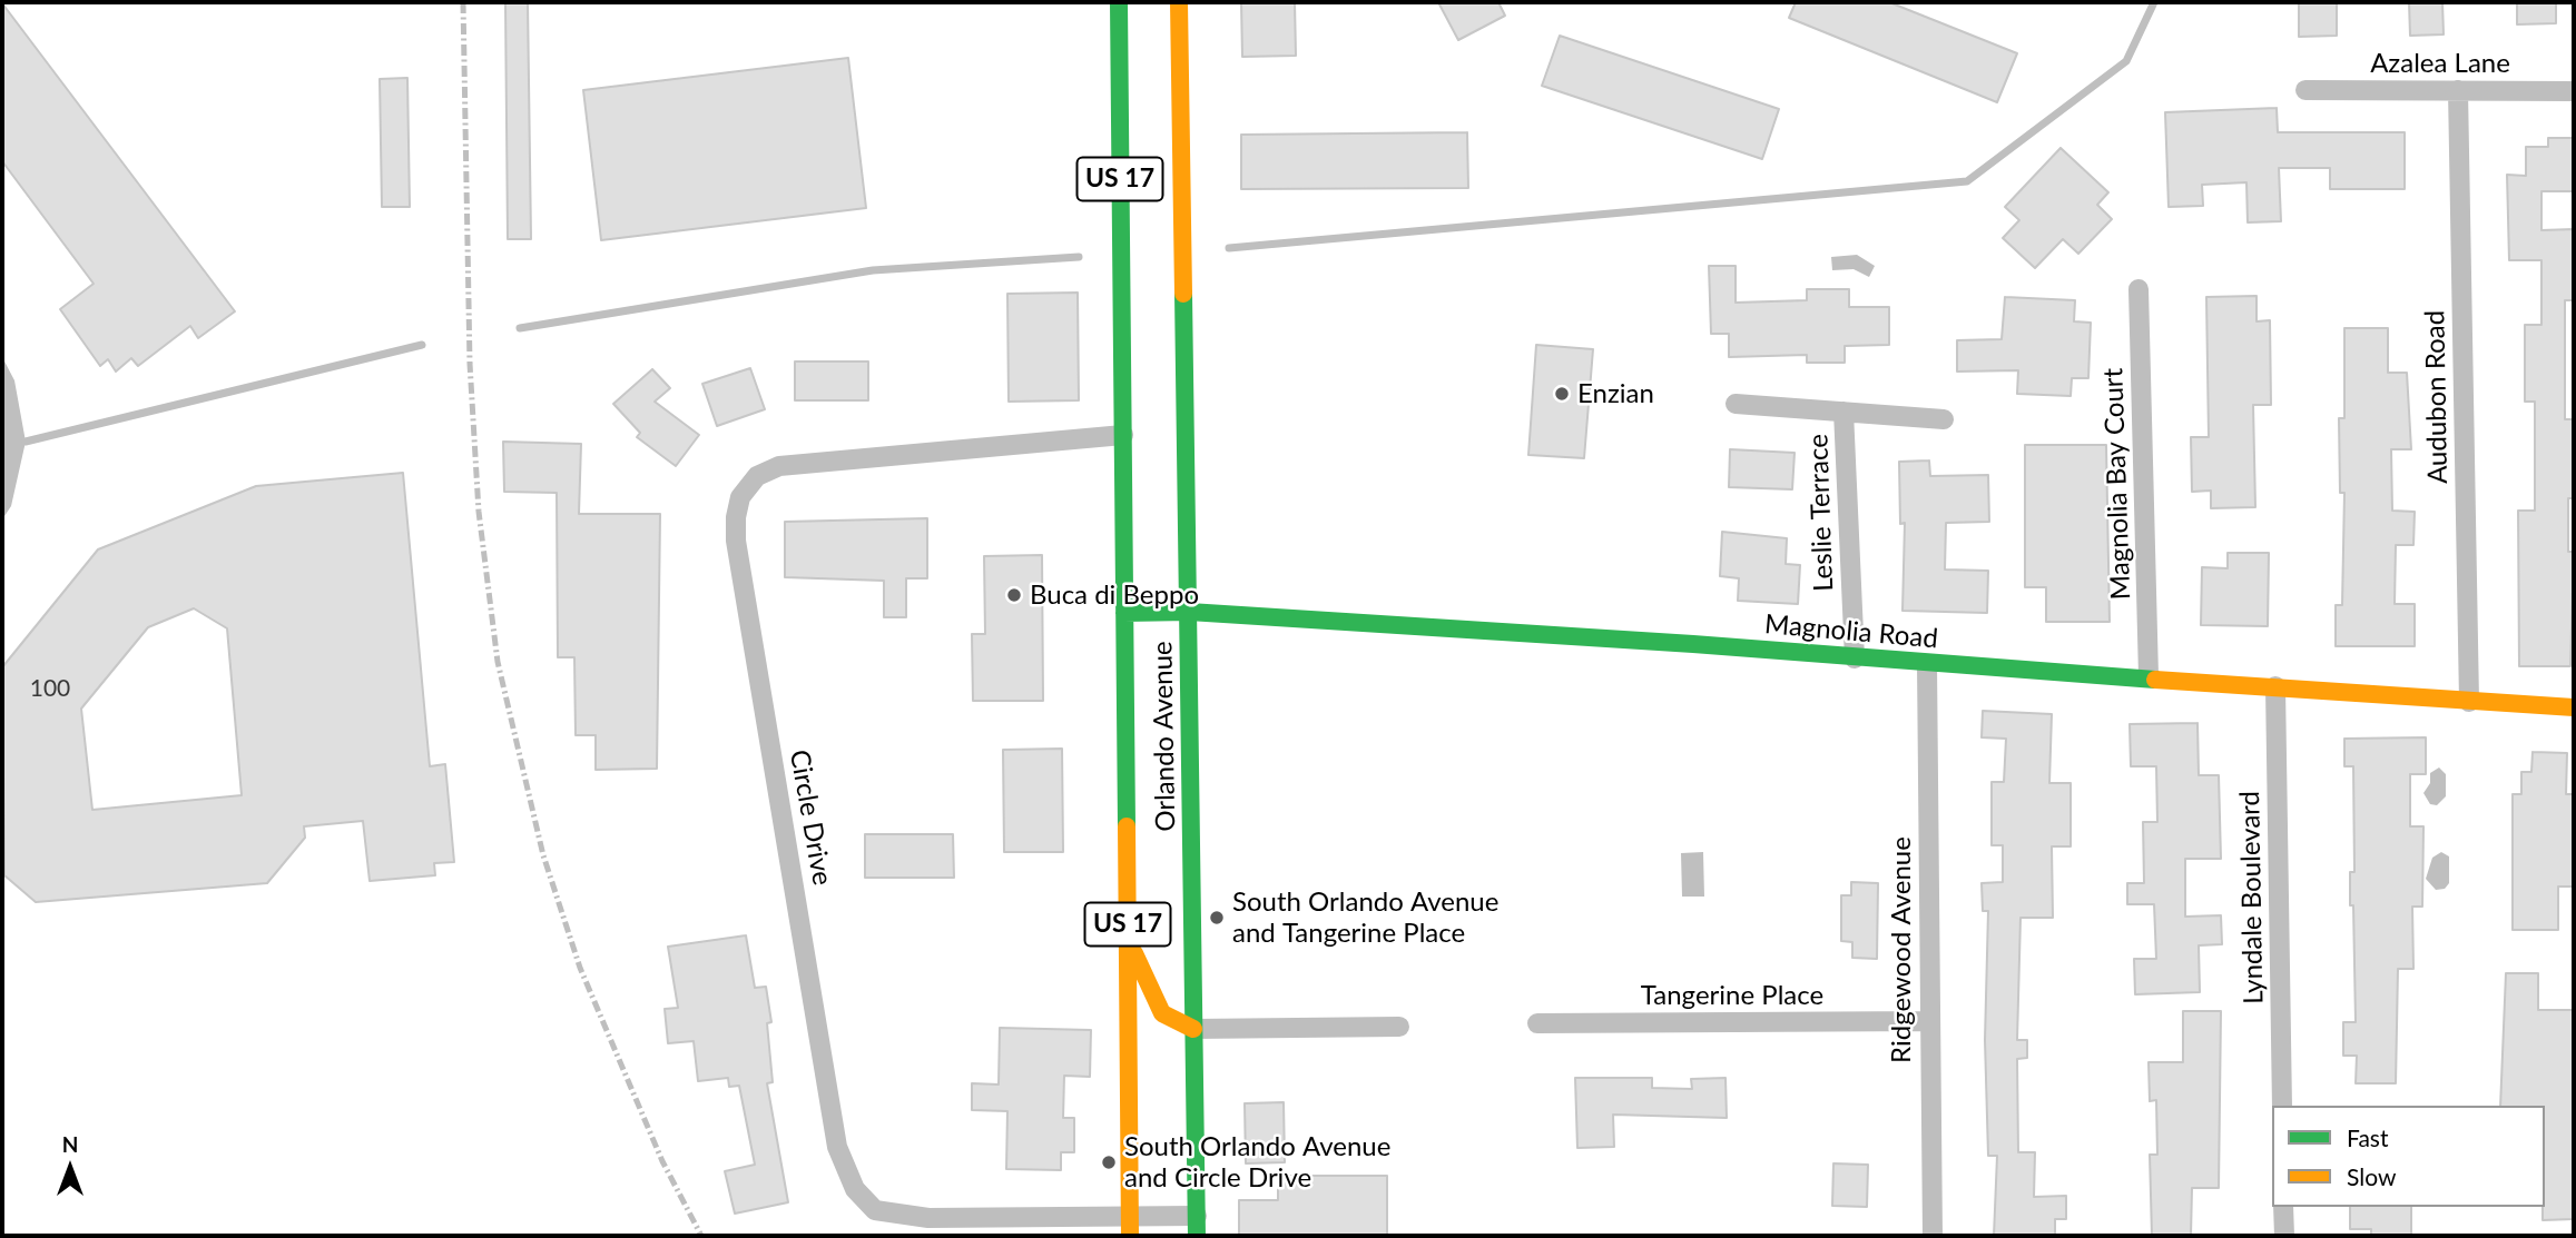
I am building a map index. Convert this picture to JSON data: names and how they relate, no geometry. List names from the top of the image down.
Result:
{
  "streets": {
    "main road": ["US 17", "Magnolia Road", "Orlando Avenue"],
    "street": [
      "Azalea Lane",
      "Audubon Road",
      "Magnolia Bay Court",
      "Leslie Terrace",
      "Circle Drive",
      "Lyndale Boulevard",
      "Ridgewood Avenue",
      "Tangerine Place"
    ]
  },
  "crossings": [
    ["Azalea Lane", "Audubon Road"],
    ["Audubon Road", "Magnolia Road"],
    ["Magnolia Bay Court", "Magnolia Road"],
    ["Leslie Terrace", "Magnolia Road"],
    ["Magnolia Road", "Orlando Avenue"],
    ["Magnolia Road", "Lyndale Boulevard"],
    ["Magnolia Road", "Ridgewood Avenue"],
    ["Orlando Avenue", "Circle Drive"],
    ["Ridgewood Avenue", "Tangerine Place"]
  ],
  "places": [
    "Enzian",
    "Buca di Beppo",
    "South Orlando Avenue and Tangerine Place",
    "South Orlando Avenue and Circle Drive"
  ],
  "house_numbers": ["100"],
  "legend": ["Fast", "Slow"],
  "north": "top"
}
